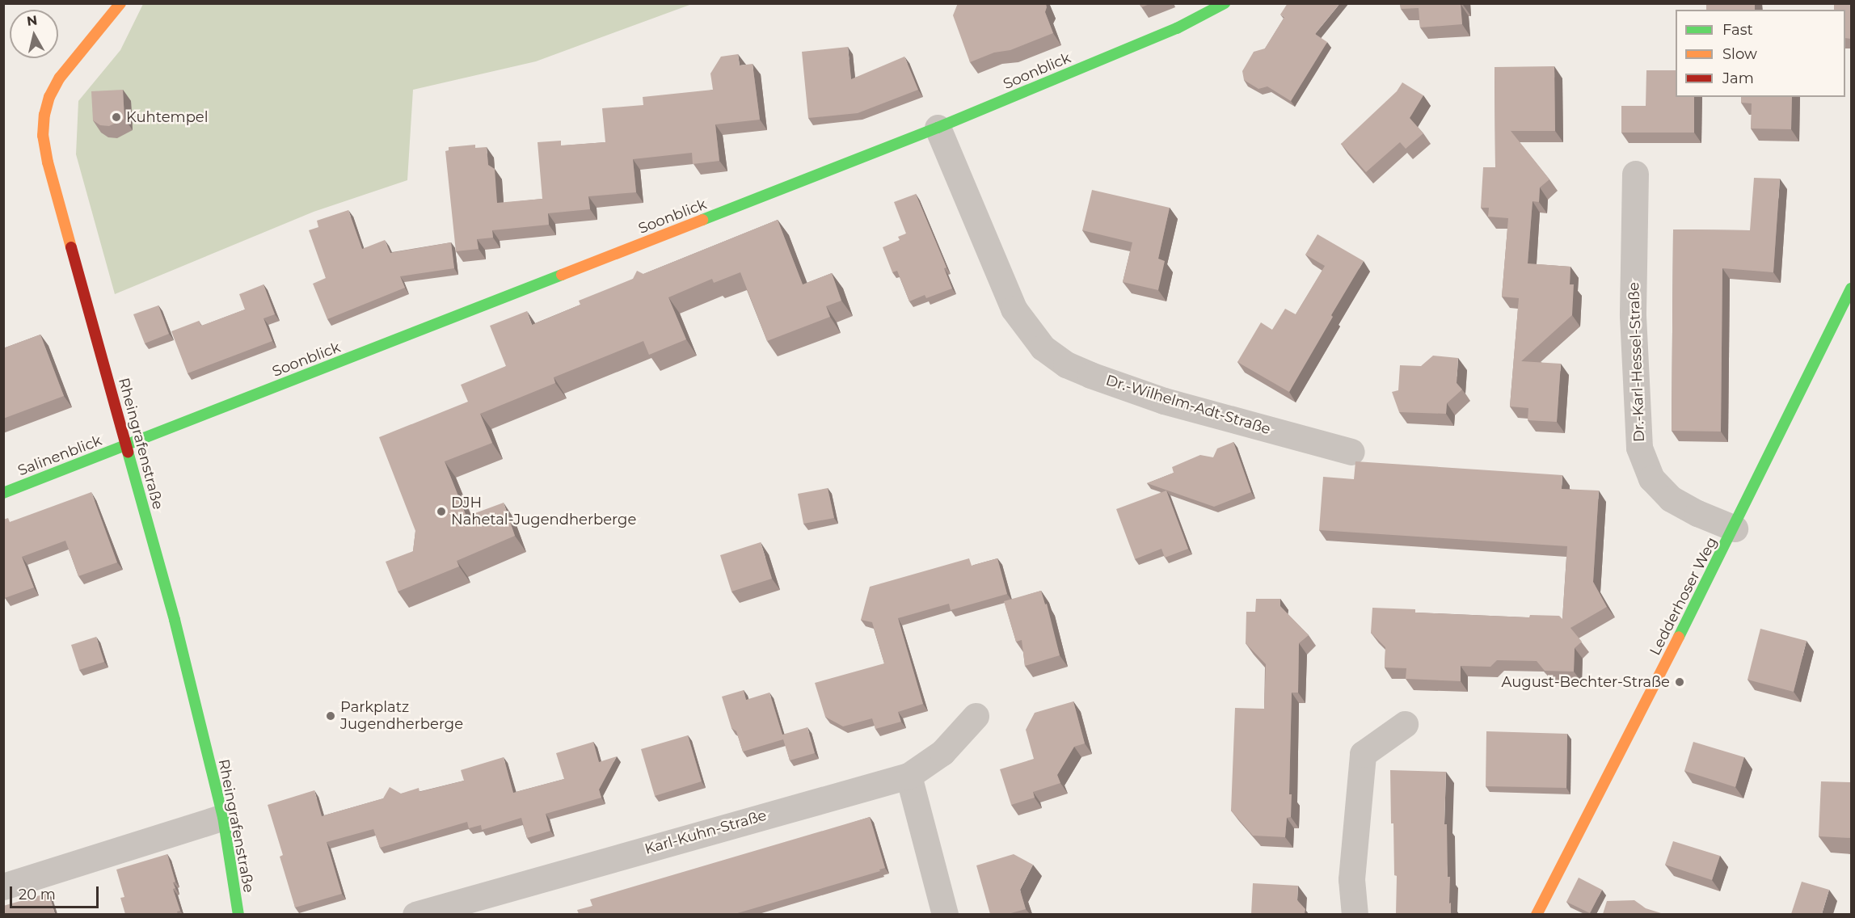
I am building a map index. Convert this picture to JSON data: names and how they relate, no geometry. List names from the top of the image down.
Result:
{
  "streets": {
    "street": [
      "Soonblick",
      "Dr.-Karl-Hessel-Straße",
      "Dr.-Wilhelm-Adt-Straße",
      "Rheingrafenstraße",
      "Salinenblick",
      "Ledderhoser Weg",
      "Karl-Kuhn-Straße"
    ]
  },
  "crossings": [
    ["Soonblick", "Dr.-Wilhelm-Adt-Straße"],
    ["Soonblick", "Rheingrafenstraße"],
    ["Soonblick", "Salinenblick"],
    ["Dr.-Karl-Hessel-Straße", "Ledderhoser Weg"],
    ["Rheingrafenstraße", "Salinenblick"]
  ],
  "places": [
    "Kuhtempel",
    "DJH Nahetal-Jugendherberge",
    "August-Bechter-Straße",
    "Parkplatz Jugendherberge"
  ],
  "legend": ["Fast", "Slow", "Jam"],
  "scale_bar": "20 m",
  "north": "top"
}
